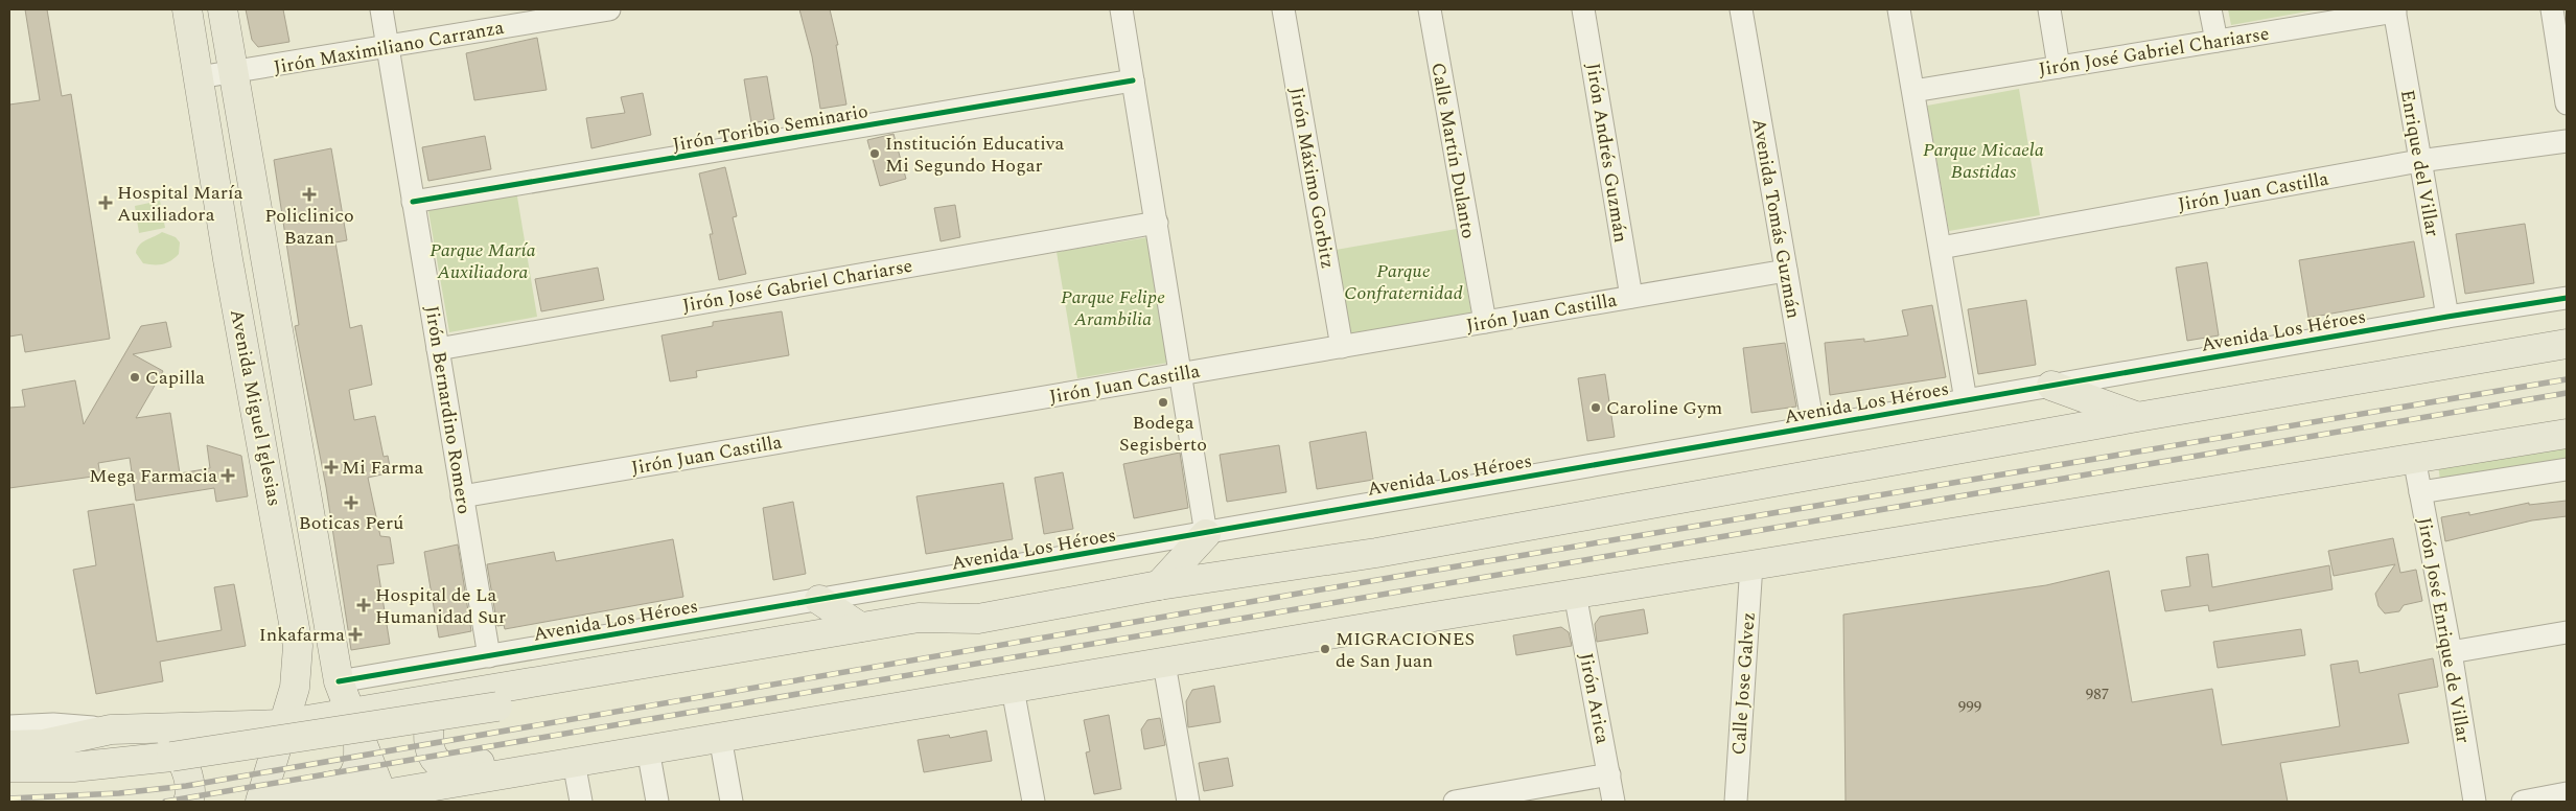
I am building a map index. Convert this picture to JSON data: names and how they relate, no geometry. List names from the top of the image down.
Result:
{
  "streets": {
    "main road": ["Avenida Miguel Iglesias"],
    "street": [
      "Jirón Maximiliano Carranza",
      "Jirón José Gabriel Chariarse",
      "Jirón Toribio Seminario",
      "Calle Martín Dulanto",
      "Jirón Andrés Guzmán",
      "Enrique del Villar",
      "Jirón Máximo Gorbitz",
      "Jirón Juan Castilla",
      "Avenida Tomás Guzmán",
      "Avenida Los Héroes",
      "Jirón Bernardino Romero",
      "Jirón José Enrique de Villar",
      "Calle Jose Galvez",
      "Jirón Arica"
    ]
  },
  "crossings": [
    ["Jirón Maximiliano Carranza", "Avenida Miguel Iglesias"],
    ["Jirón Maximiliano Carranza", "Jirón Bernardino Romero"],
    ["Jirón José Gabriel Chariarse", "Enrique del Villar"],
    ["Jirón José Gabriel Chariarse", "Jirón Bernardino Romero"],
    ["Jirón Toribio Seminario", "Jirón Bernardino Romero"],
    ["Calle Martín Dulanto", "Jirón Juan Castilla"],
    ["Jirón Andrés Guzmán", "Jirón Juan Castilla"],
    ["Enrique del Villar", "Jirón Juan Castilla"],
    ["Enrique del Villar", "Avenida Los Héroes"],
    ["Jirón Máximo Gorbitz", "Jirón Juan Castilla"],
    ["Jirón Juan Castilla", "Avenida Tomás Guzmán"],
    ["Jirón Juan Castilla", "Jirón Bernardino Romero"],
    ["Avenida Tomás Guzmán", "Avenida Los Héroes"],
    ["Avenida Los Héroes", "Avenida Miguel Iglesias"],
    ["Avenida Los Héroes", "Jirón Bernardino Romero"]
  ],
  "parks": [
    "Parque Micaela Bastidas",
    "Parque María Auxiliadora",
    "Parque Confraternidad",
    "Parque Felipe Arambilia"
  ],
  "places": {
    "other": [
      "Institución Educativa Mi Segundo Hogar",
      "Capilla",
      "Bodega Segisberto",
      "Caroline Gym",
      "MIGRACIONES de San Juan"
    ],
    "health": [
      "Policlinico Bazan",
      "Hospital María Auxiliadora",
      "Mi Farma",
      "Mega Farmacia",
      "Boticas Perú",
      "Hospital de La Humanidad Sur",
      "Inkafarma"
    ]
  },
  "house_numbers": ["987", "999"]
}
